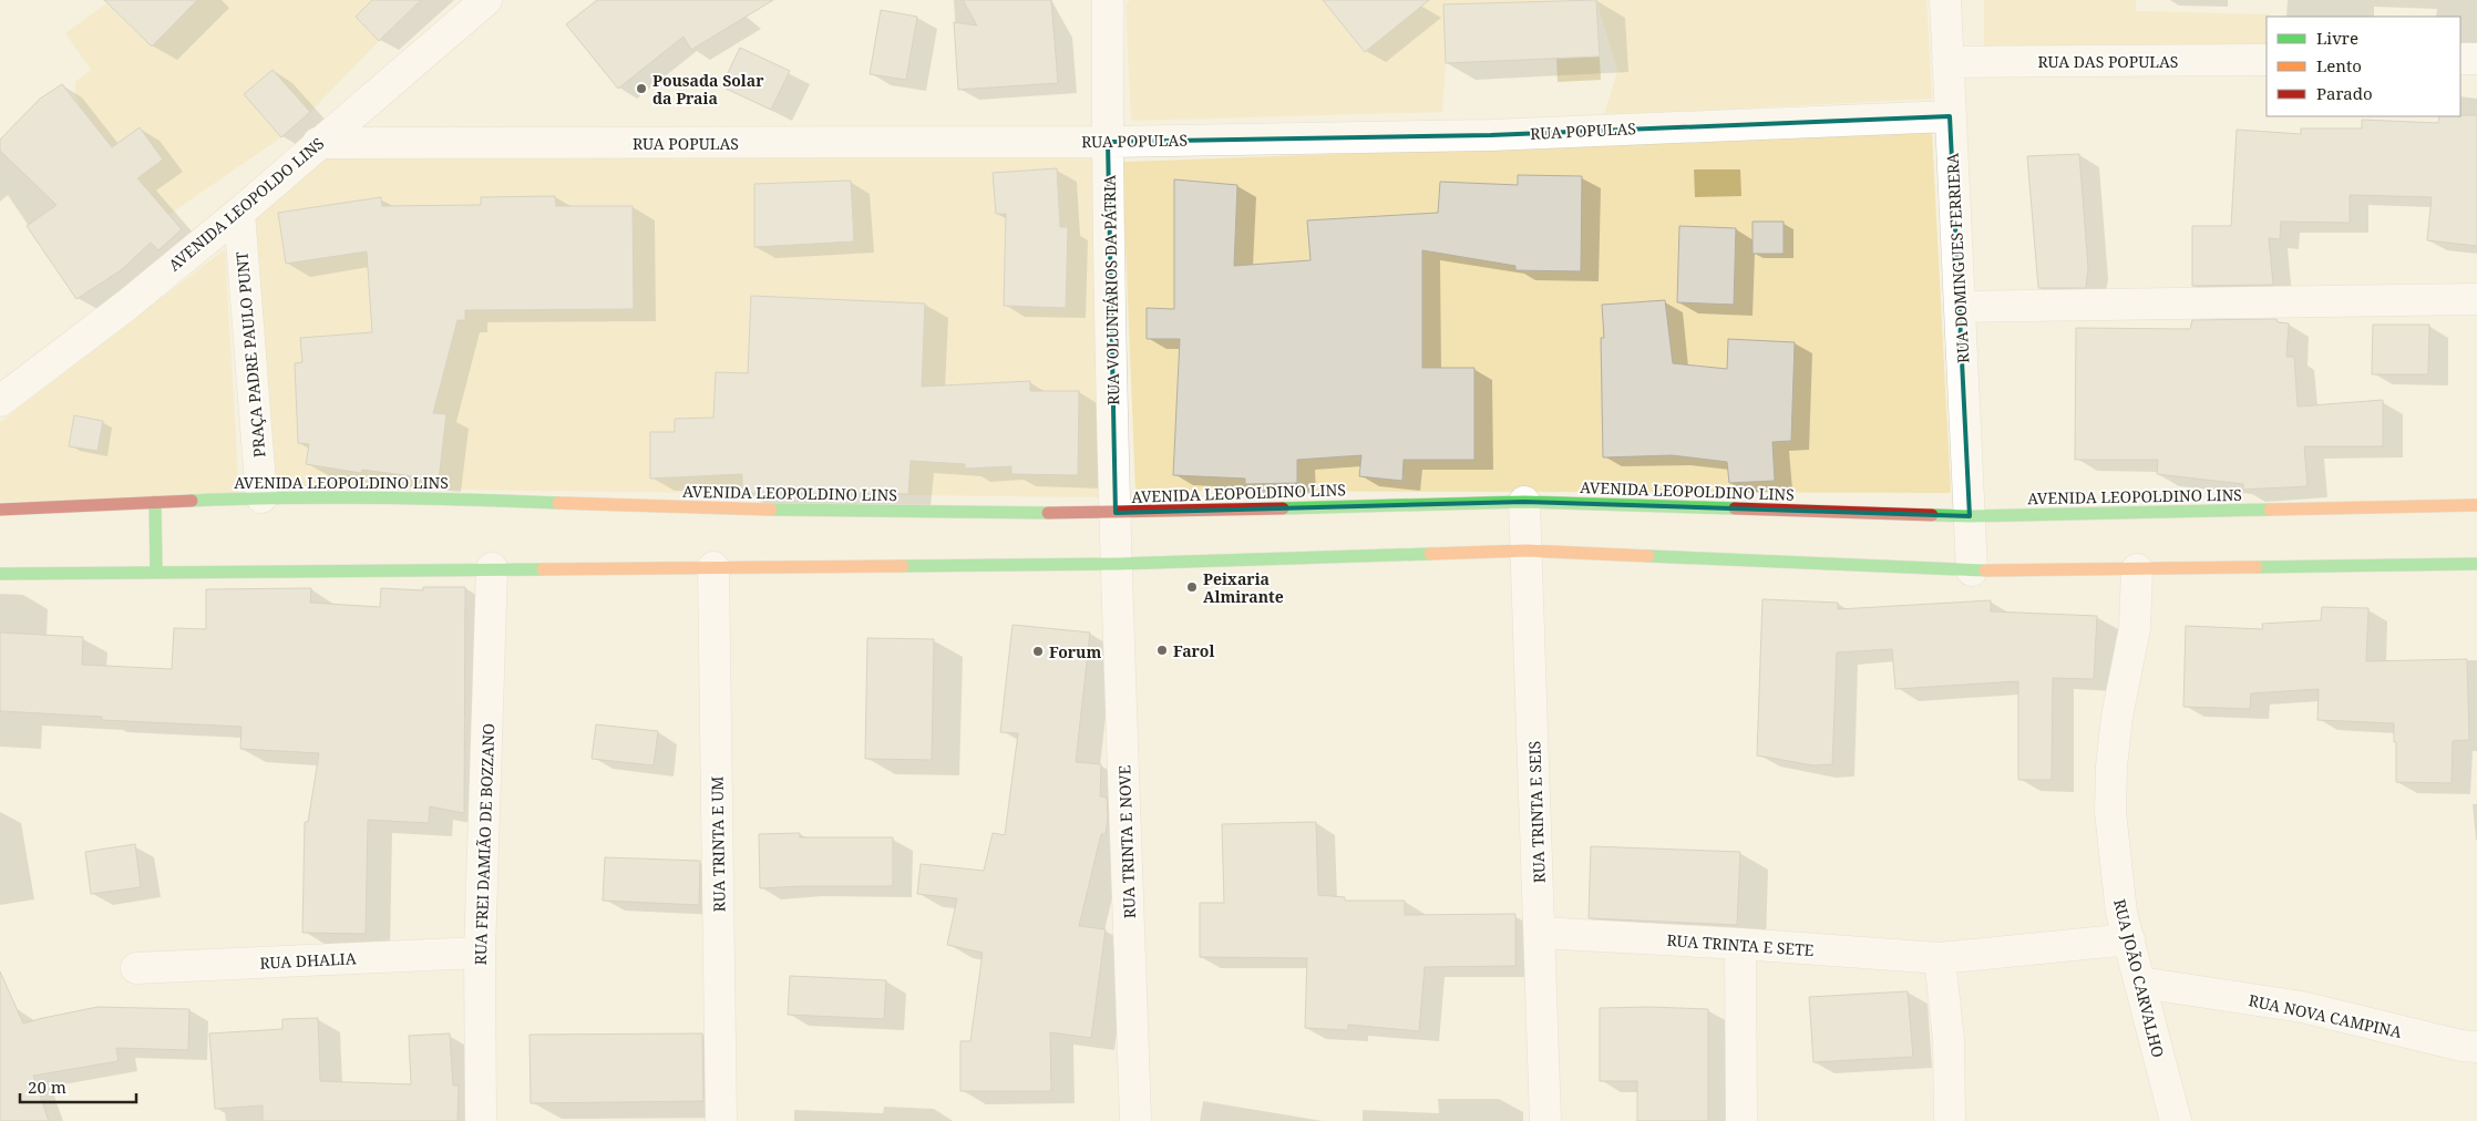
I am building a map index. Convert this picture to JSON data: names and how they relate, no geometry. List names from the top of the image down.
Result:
{
  "streets": {
    "main road": ["AVENIDA LEOPOLDINO LINS"],
    "street": [
      "RUA DAS POPULAS",
      "RUA POPULAS",
      "AVENIDA LEOPOLDO LINS",
      "RUA DOMINGUES FERRIERA",
      "RUA VOLUNTÁRIOS DA PÁTRIA",
      "PRAÇA PADRE PAULO PUNT",
      "RUA TRINTA E SEIS",
      "RUA TRINTA E NOVE",
      "RUA FREI DAMIÃO DE BOZZANO",
      "RUA TRINTA E UM",
      "RUA TRINTA E SETE",
      "RUA DHALIA",
      "RUA JOÃO CARVALHO",
      "RUA NOVA CAMPINA"
    ]
  },
  "crossings": [
    ["RUA DAS POPULAS", "RUA DOMINGUES FERRIERA"],
    ["RUA POPULAS", "AVENIDA LEOPOLDO LINS"],
    ["RUA POPULAS", "RUA DOMINGUES FERRIERA"],
    ["RUA POPULAS", "RUA VOLUNTÁRIOS DA PÁTRIA"],
    ["AVENIDA LEOPOLDO LINS", "PRAÇA PADRE PAULO PUNT"],
    ["RUA DOMINGUES FERRIERA", "AVENIDA LEOPOLDINO LINS"],
    ["RUA VOLUNTÁRIOS DA PÁTRIA", "AVENIDA LEOPOLDINO LINS"],
    ["RUA VOLUNTÁRIOS DA PÁTRIA", "RUA TRINTA E NOVE"],
    ["PRAÇA PADRE PAULO PUNT", "AVENIDA LEOPOLDINO LINS"],
    ["AVENIDA LEOPOLDINO LINS", "RUA TRINTA E SEIS"],
    ["RUA TRINTA E SEIS", "RUA TRINTA E SETE"],
    ["RUA FREI DAMIÃO DE BOZZANO", "RUA DHALIA"],
    ["RUA TRINTA E SETE", "RUA JOÃO CARVALHO"],
    ["RUA JOÃO CARVALHO", "RUA NOVA CAMPINA"]
  ],
  "places": [
    "Pousada Solar da Praia",
    "Peixaria Almirante",
    "Farol",
    "Forum"
  ],
  "legend": ["Livre", "Lento", "Parado"],
  "scale_bar": "20 m"
}
